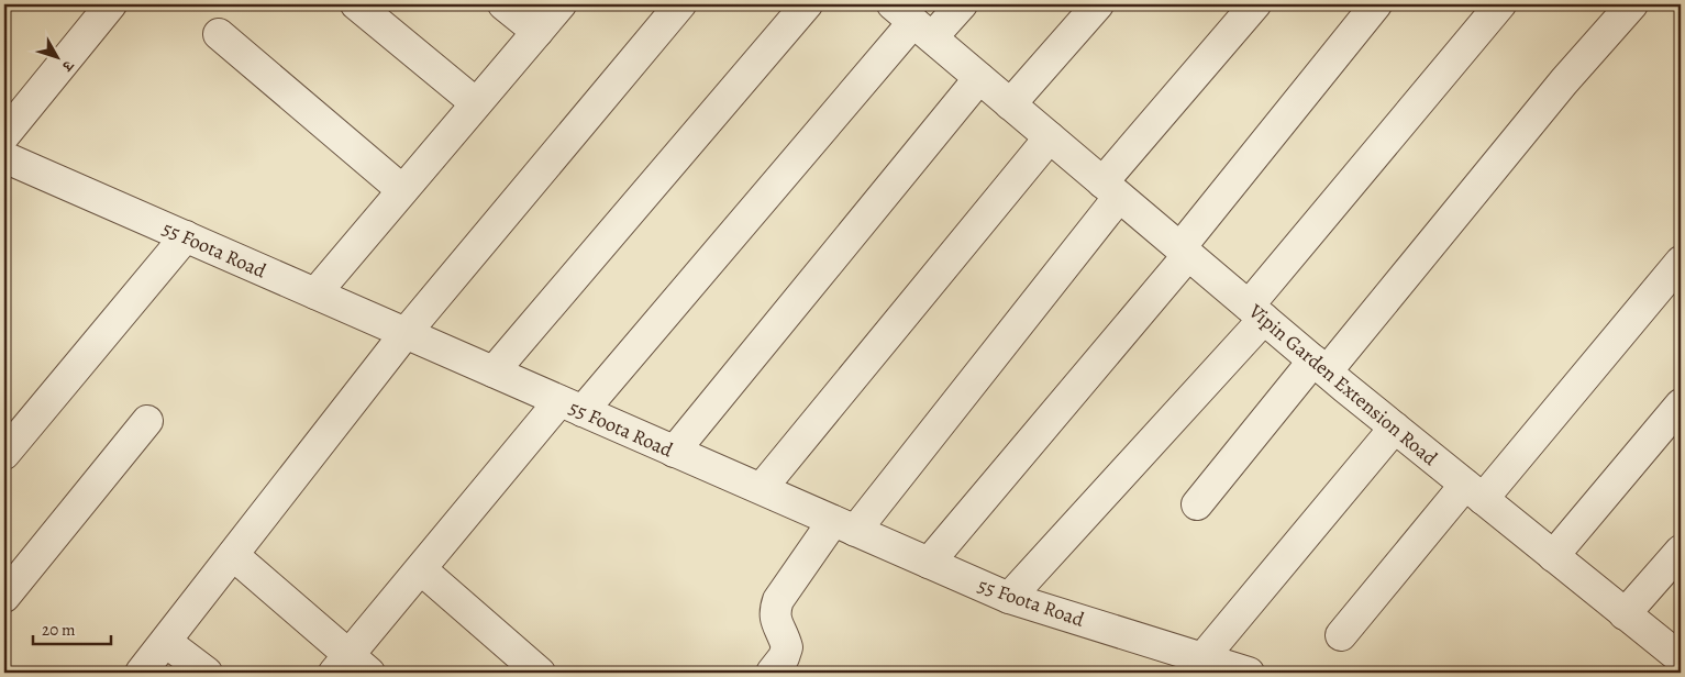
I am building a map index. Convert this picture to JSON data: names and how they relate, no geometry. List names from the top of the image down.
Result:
{
  "streets": {
    "street": ["55 Foota Road", "Vipin Garden Extension Road"]
  },
  "scale_bar": "20 m",
  "north": "bottom right"
}
